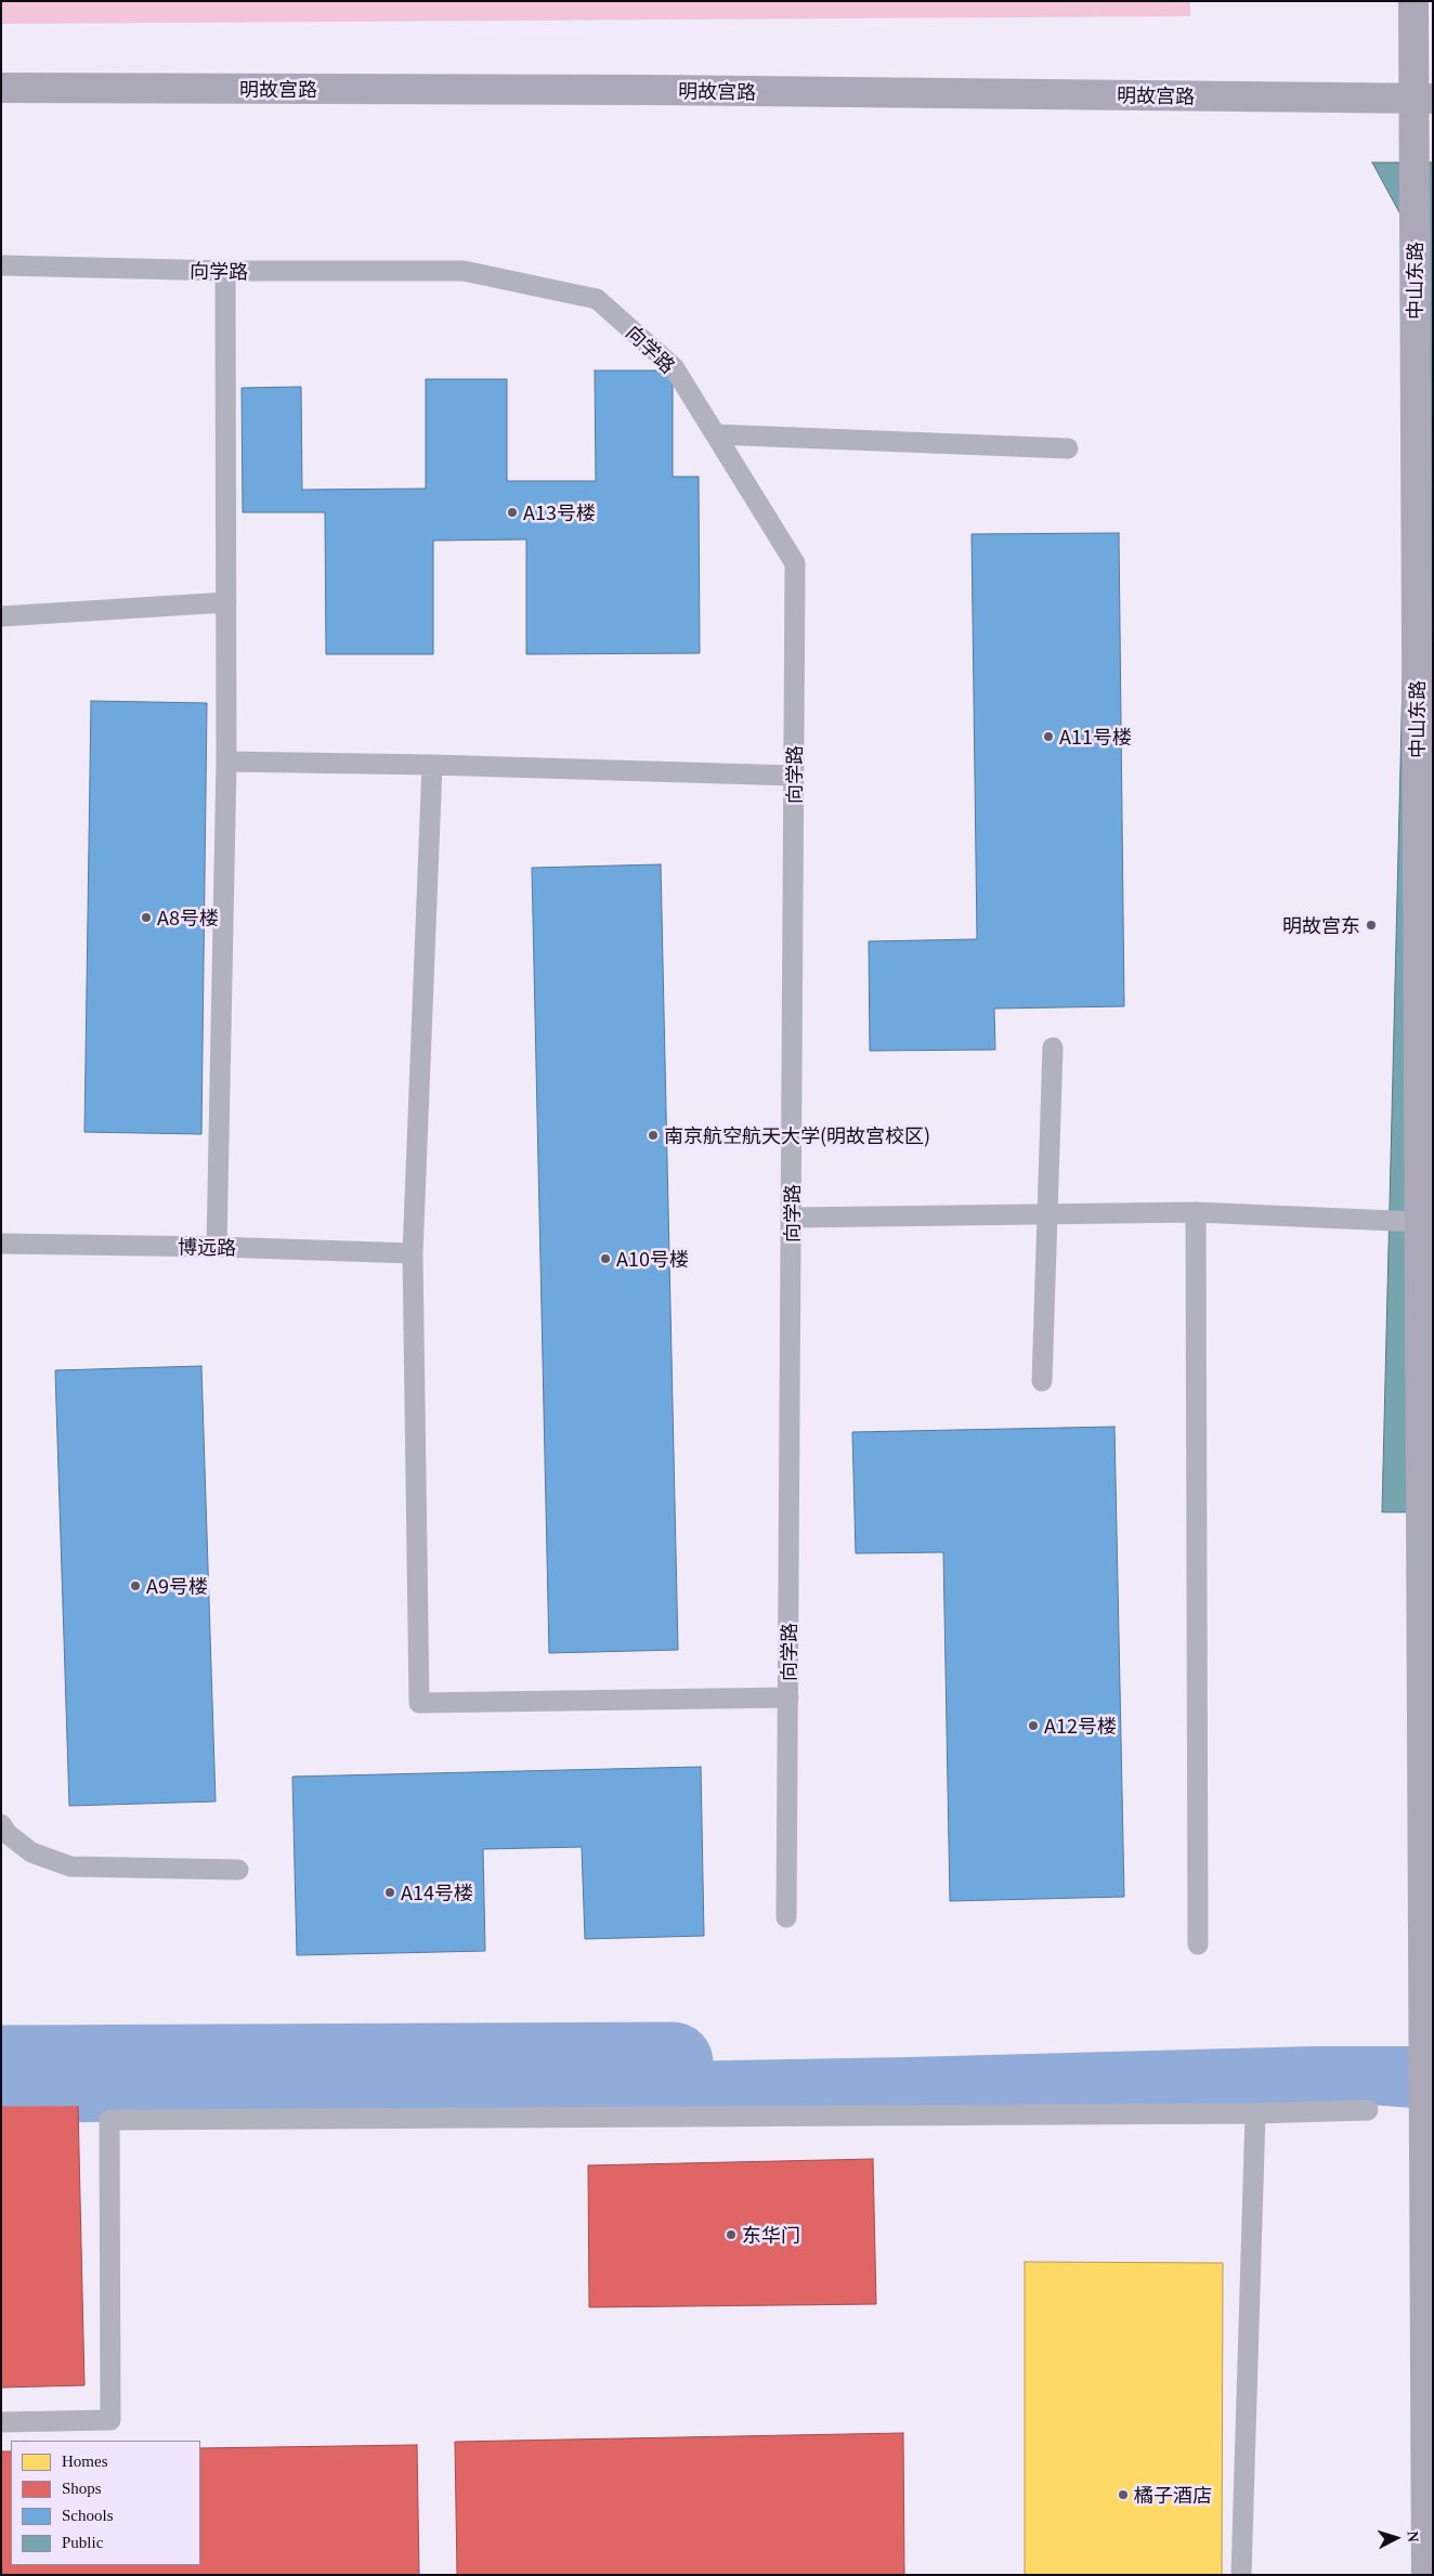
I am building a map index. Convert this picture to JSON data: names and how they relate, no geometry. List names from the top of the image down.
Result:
{
  "streets": {
    "main road": ["明故宫路", "中山东路"],
    "lane": ["向学路", "博远路"]
  },
  "crossings": [
    ["明故宫路", "中山东路"]
  ],
  "places": [
    "A13号楼",
    "A11号楼",
    "A8号楼",
    "明故宫东",
    "南京航空航天大学(明故宫校区)",
    "A10号楼",
    "A9号楼",
    "A12号楼",
    "A14号楼",
    "东华门",
    "橘子酒店"
  ],
  "legend": [
    "Homes",
    "Shops",
    "Schools",
    "Public"
  ],
  "north": "right"
}
